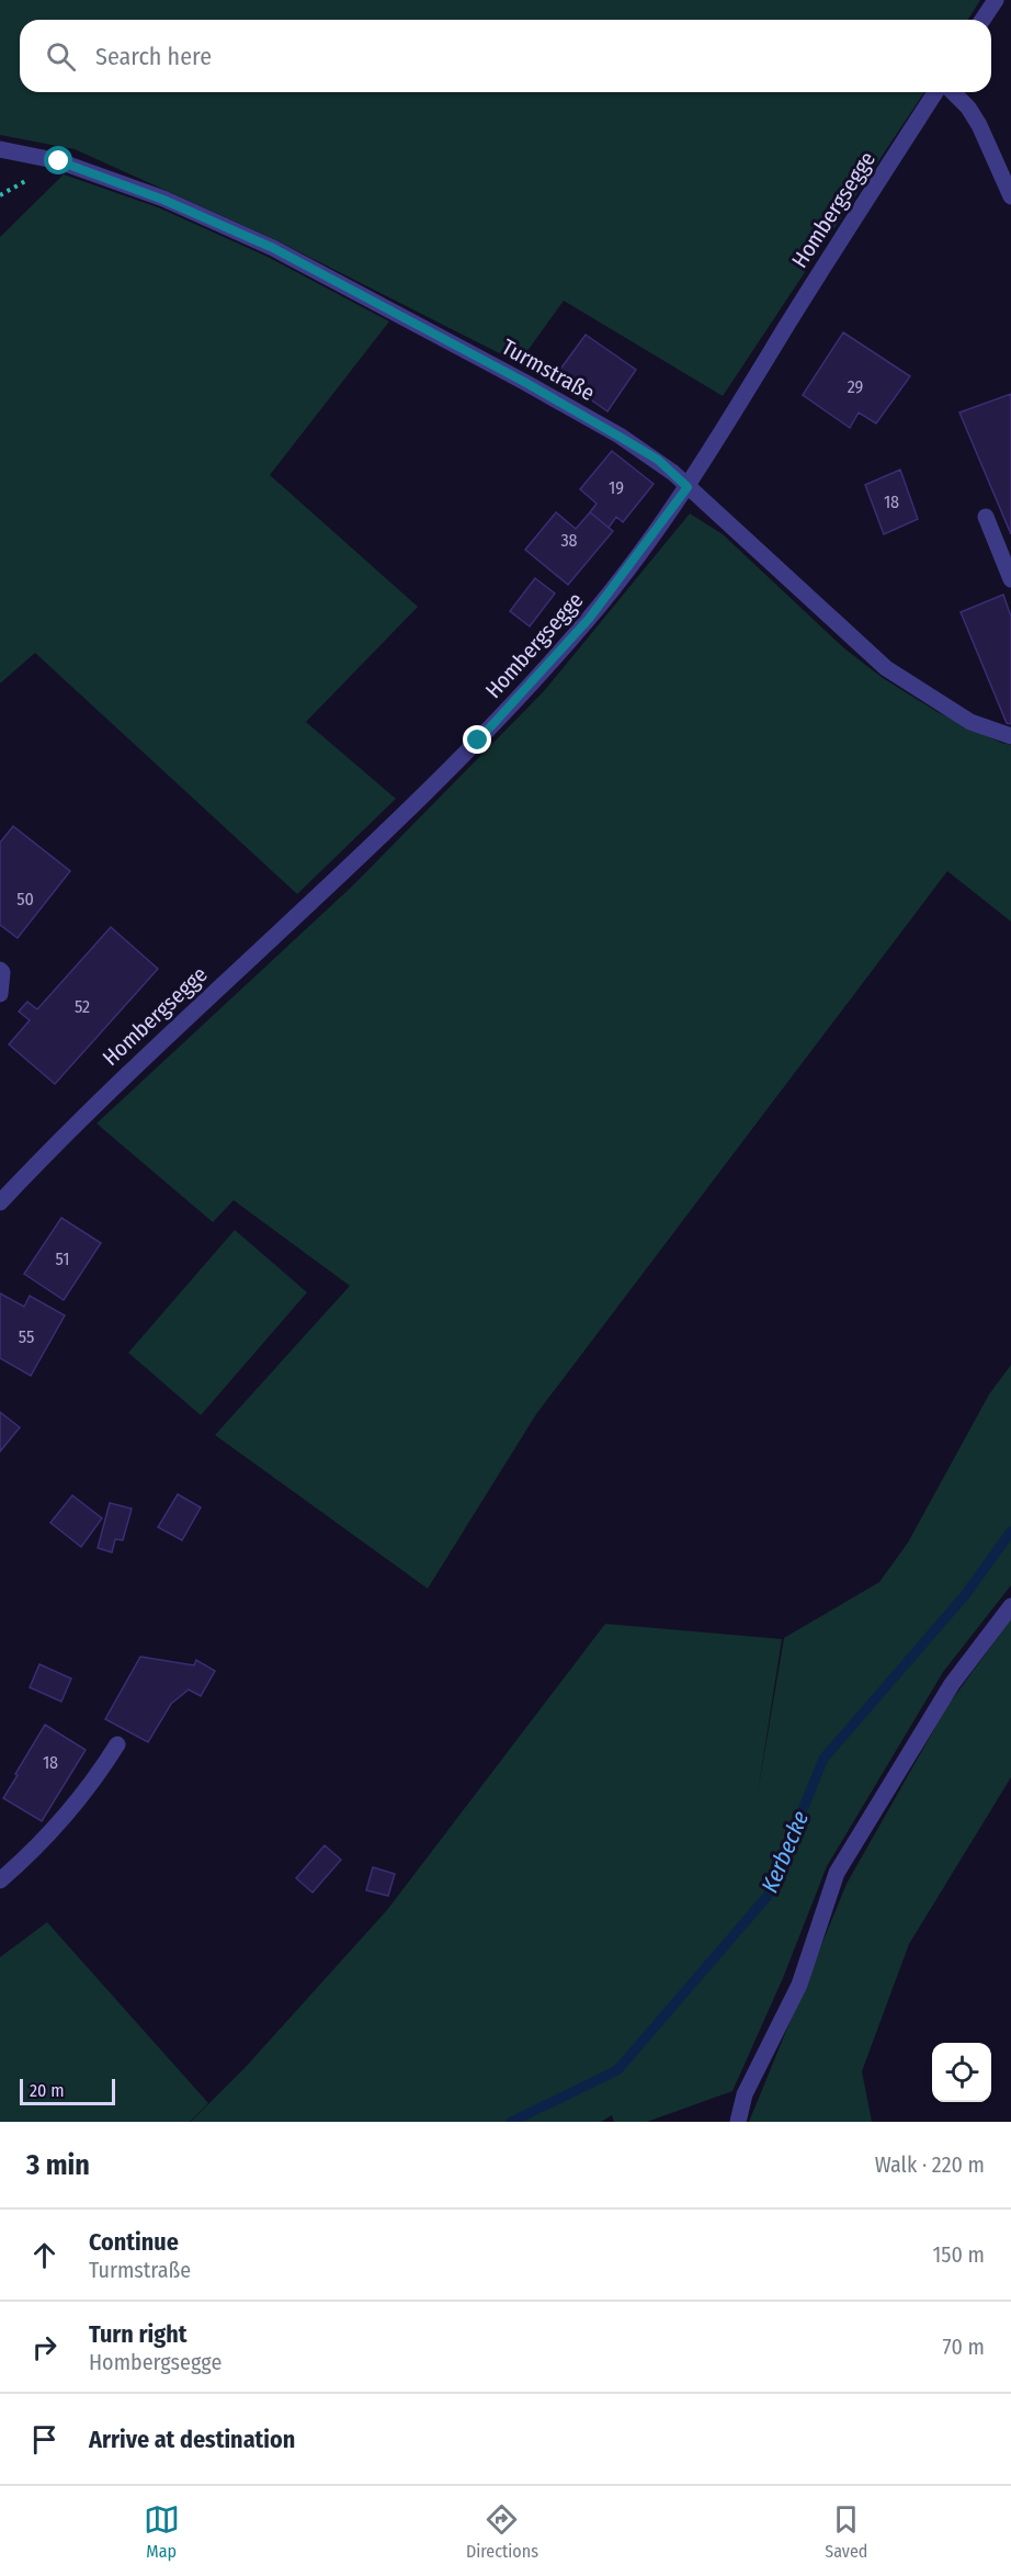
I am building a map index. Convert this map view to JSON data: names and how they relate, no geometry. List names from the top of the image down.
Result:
{
  "streets": {
    "street": ["Hombergsegge", "Turmstraße"]
  },
  "crossings": [
    ["Hombergsegge", "Turmstraße"]
  ],
  "water": ["Kerbecke"],
  "house_numbers": [
    "29",
    "19",
    "18",
    "38",
    "50",
    "52",
    "51",
    "55",
    "18"
  ],
  "scale_bar": "20 m",
  "page": {
    "search": "Search here",
    "scale": "20 m",
    "heading": ["3 min", "Walk · 220 m"],
    "list": [
      ["Continue", "Turmstraße", "150 m"],
      ["Turn right", "Hombergsegge", "70 m"],
      "Arrive at destination"
    ],
    "nav": ["Map", "Directions", "Saved"]
  }
}
